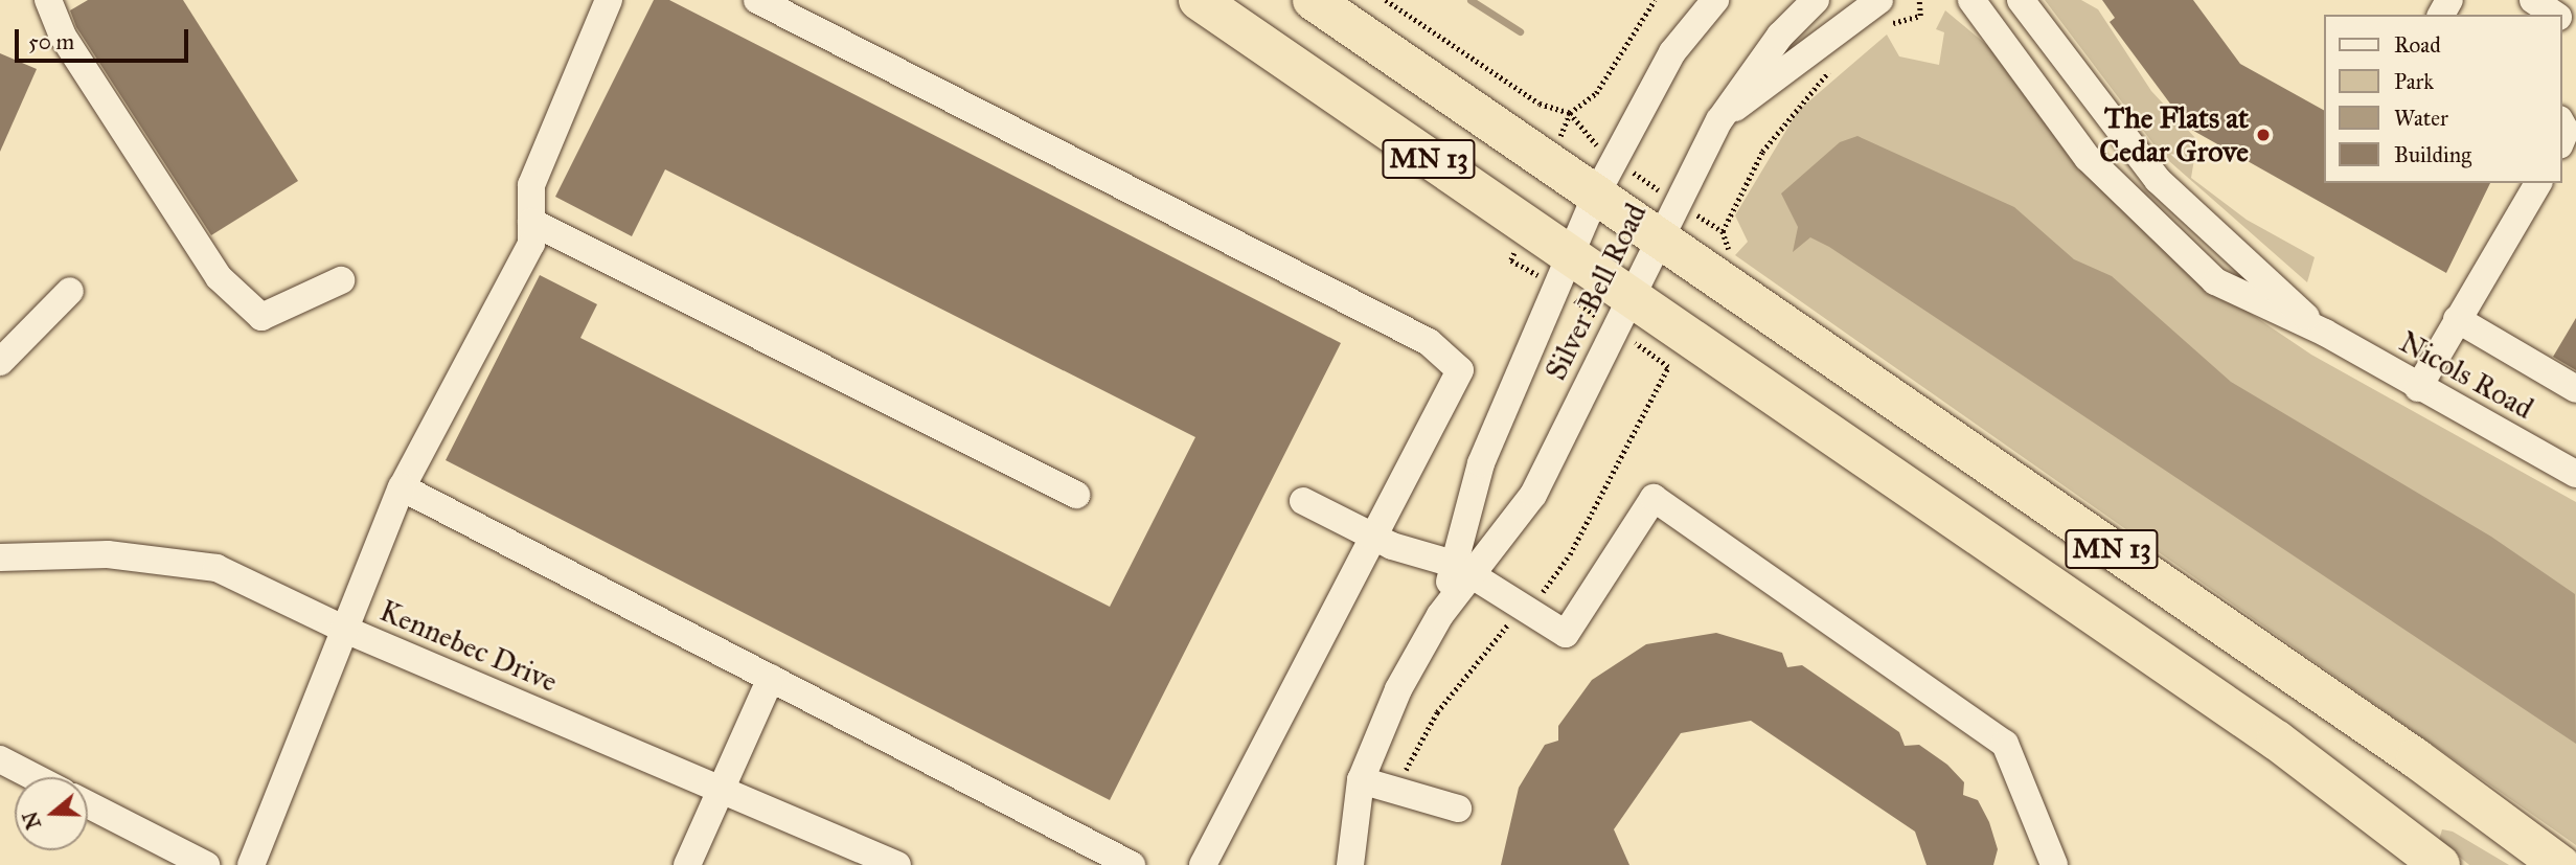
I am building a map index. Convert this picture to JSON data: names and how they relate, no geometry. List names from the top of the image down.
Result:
{
  "streets": {
    "highway": ["MN 13"],
    "street": ["Silver Bell Road", "Nicols Road", "Kennebec Drive"]
  },
  "crossings": [
    ["MN 13", "Silver Bell Road"]
  ],
  "places": ["The Flats at Cedar Grove"],
  "legend": [
    "Road",
    "Park",
    "Water",
    "Building"
  ],
  "scale_bar": "50 m",
  "north": "left"
}
